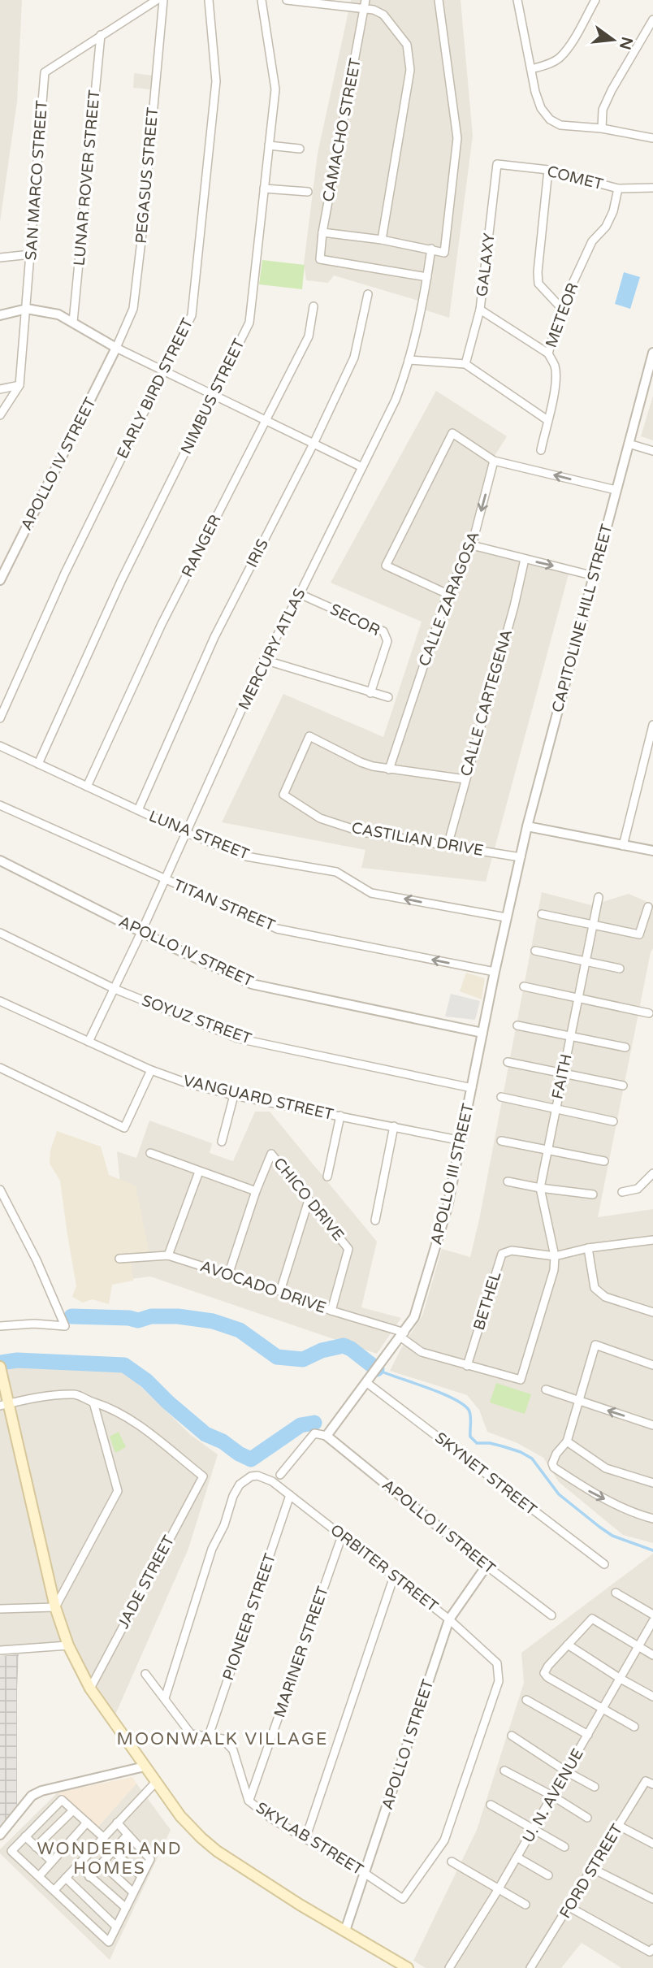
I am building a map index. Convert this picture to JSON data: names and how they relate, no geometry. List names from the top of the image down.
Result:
{
  "streets": {
    "street": [
      "CAMACHO STREET",
      "PEGASUS STREET",
      "LUNAR ROVER STREET",
      "COMET",
      "SAN MARCO STREET",
      "GALAXY",
      "METEOR",
      "EARLY BIRD STREET",
      "NIMBUS STREET",
      "APOLLO IV STREET",
      "RANGER",
      "IRIS",
      "CALLE ZARAGOSA",
      "CAPITOLINE HILL STREET",
      "SECOR",
      "MERCURY ATLAS",
      "CALLE CARTEGENA",
      "LUNA STREET",
      "CASTILIAN DRIVE",
      "TITAN STREET",
      "SOYUZ STREET",
      "FAITH",
      "VANGUARD STREET",
      "APOLLO III STREET",
      "CHICO DRIVE",
      "AVOCADO DRIVE",
      "BETHEL",
      "SKYNET STREET",
      "APOLLO II STREET",
      "ORBITER STREET",
      "JADE STREET",
      "PIONEER STREET",
      "MARINER STREET",
      "APOLLO I STREET",
      "U. N. AVENUE",
      "SKYLAB STREET",
      "FORD STREET"
    ]
  },
  "crossings": [
    ["CAMACHO STREET", "MERCURY ATLAS"],
    ["PEGASUS STREET", "APOLLO IV STREET"],
    ["LUNAR ROVER STREET", "SAN MARCO STREET"],
    ["COMET", "GALAXY"],
    ["COMET", "METEOR"],
    ["NIMBUS STREET", "LUNA STREET"],
    ["APOLLO IV STREET", "MERCURY ATLAS"],
    ["APOLLO IV STREET", "APOLLO III STREET"],
    ["RANGER", "LUNA STREET"],
    ["IRIS", "LUNA STREET"],
    ["CALLE ZARAGOSA", "CASTILIAN DRIVE"],
    ["CAPITOLINE HILL STREET", "CASTILIAN DRIVE"],
    ["CAPITOLINE HILL STREET", "APOLLO III STREET"],
    ["SECOR", "MERCURY ATLAS"],
    ["MERCURY ATLAS", "LUNA STREET"],
    ["MERCURY ATLAS", "TITAN STREET"],
    ["MERCURY ATLAS", "SOYUZ STREET"],
    ["MERCURY ATLAS", "VANGUARD STREET"],
    ["CALLE CARTEGENA", "CASTILIAN DRIVE"],
    ["LUNA STREET", "APOLLO III STREET"],
    ["TITAN STREET", "APOLLO III STREET"],
    ["SOYUZ STREET", "APOLLO III STREET"],
    ["FAITH", "AVOCADO DRIVE"],
    ["FAITH", "BETHEL"],
    ["VANGUARD STREET", "APOLLO III STREET"],
    ["APOLLO III STREET", "AVOCADO DRIVE"],
    ["APOLLO III STREET", "SKYNET STREET"],
    ["APOLLO III STREET", "APOLLO II STREET"],
    ["CHICO DRIVE", "AVOCADO DRIVE"],
    ["AVOCADO DRIVE", "BETHEL"],
    ["APOLLO II STREET", "APOLLO I STREET"],
    ["ORBITER STREET", "PIONEER STREET"],
    ["ORBITER STREET", "MARINER STREET"],
    ["ORBITER STREET", "APOLLO I STREET"],
    ["ORBITER STREET", "SKYLAB STREET"],
    ["PIONEER STREET", "SKYLAB STREET"],
    ["MARINER STREET", "SKYLAB STREET"],
    ["APOLLO I STREET", "SKYLAB STREET"]
  ],
  "one_way": ["LUNA STREET", "TITAN STREET"],
  "districts": ["MOONWALK VILLAGE", "WONDERLAND HOMES"],
  "north": "right"
}
